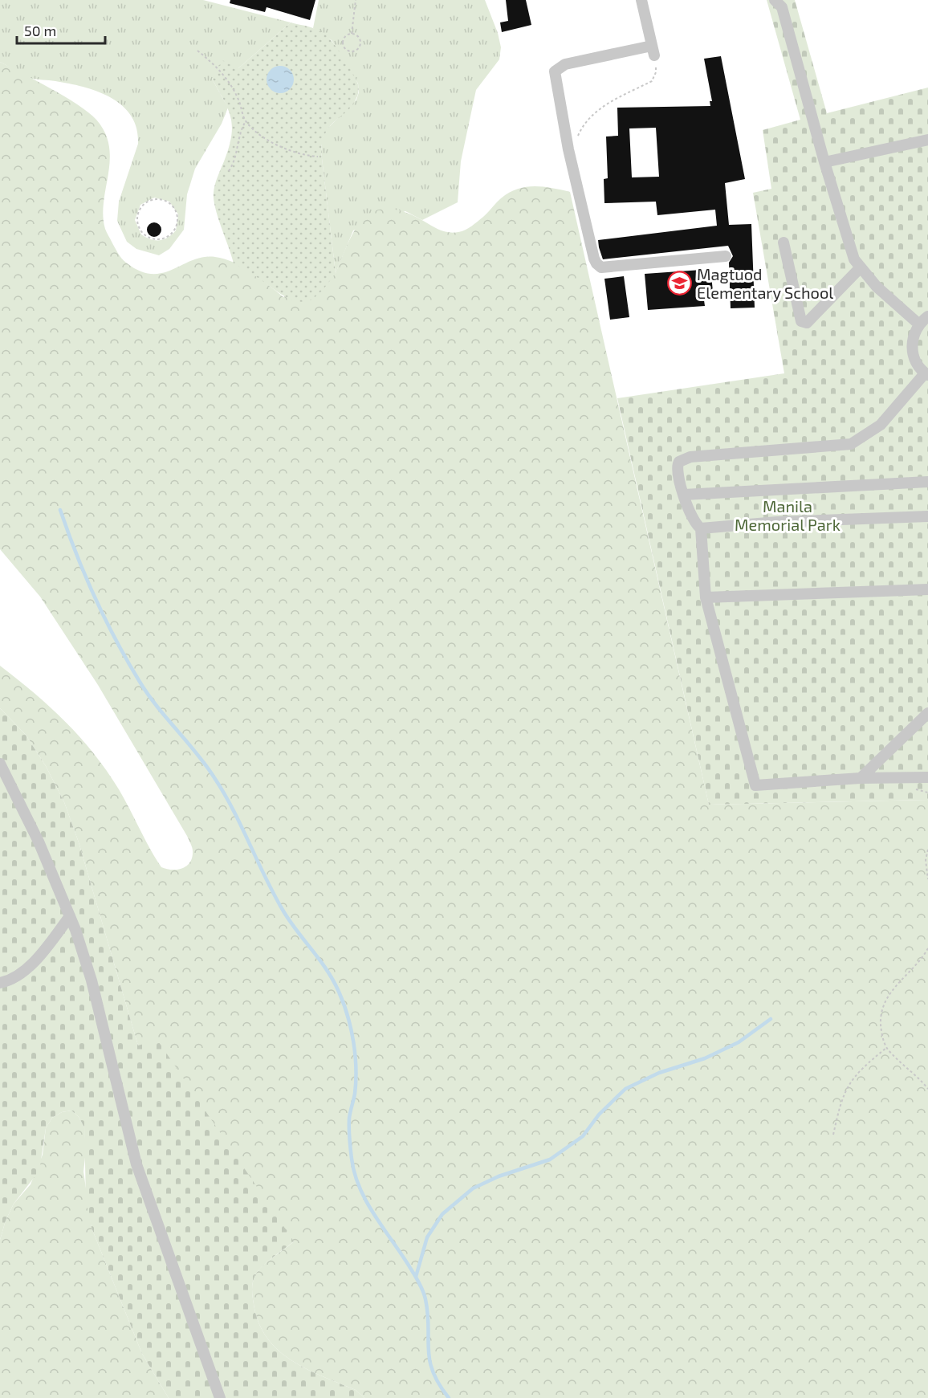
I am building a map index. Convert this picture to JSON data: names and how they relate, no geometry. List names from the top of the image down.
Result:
{
  "parks": ["Manila Memorial Park"],
  "places": {
    "school or university": ["Magtuod Elementary School"]
  },
  "scale_bar": "50 m"
}
